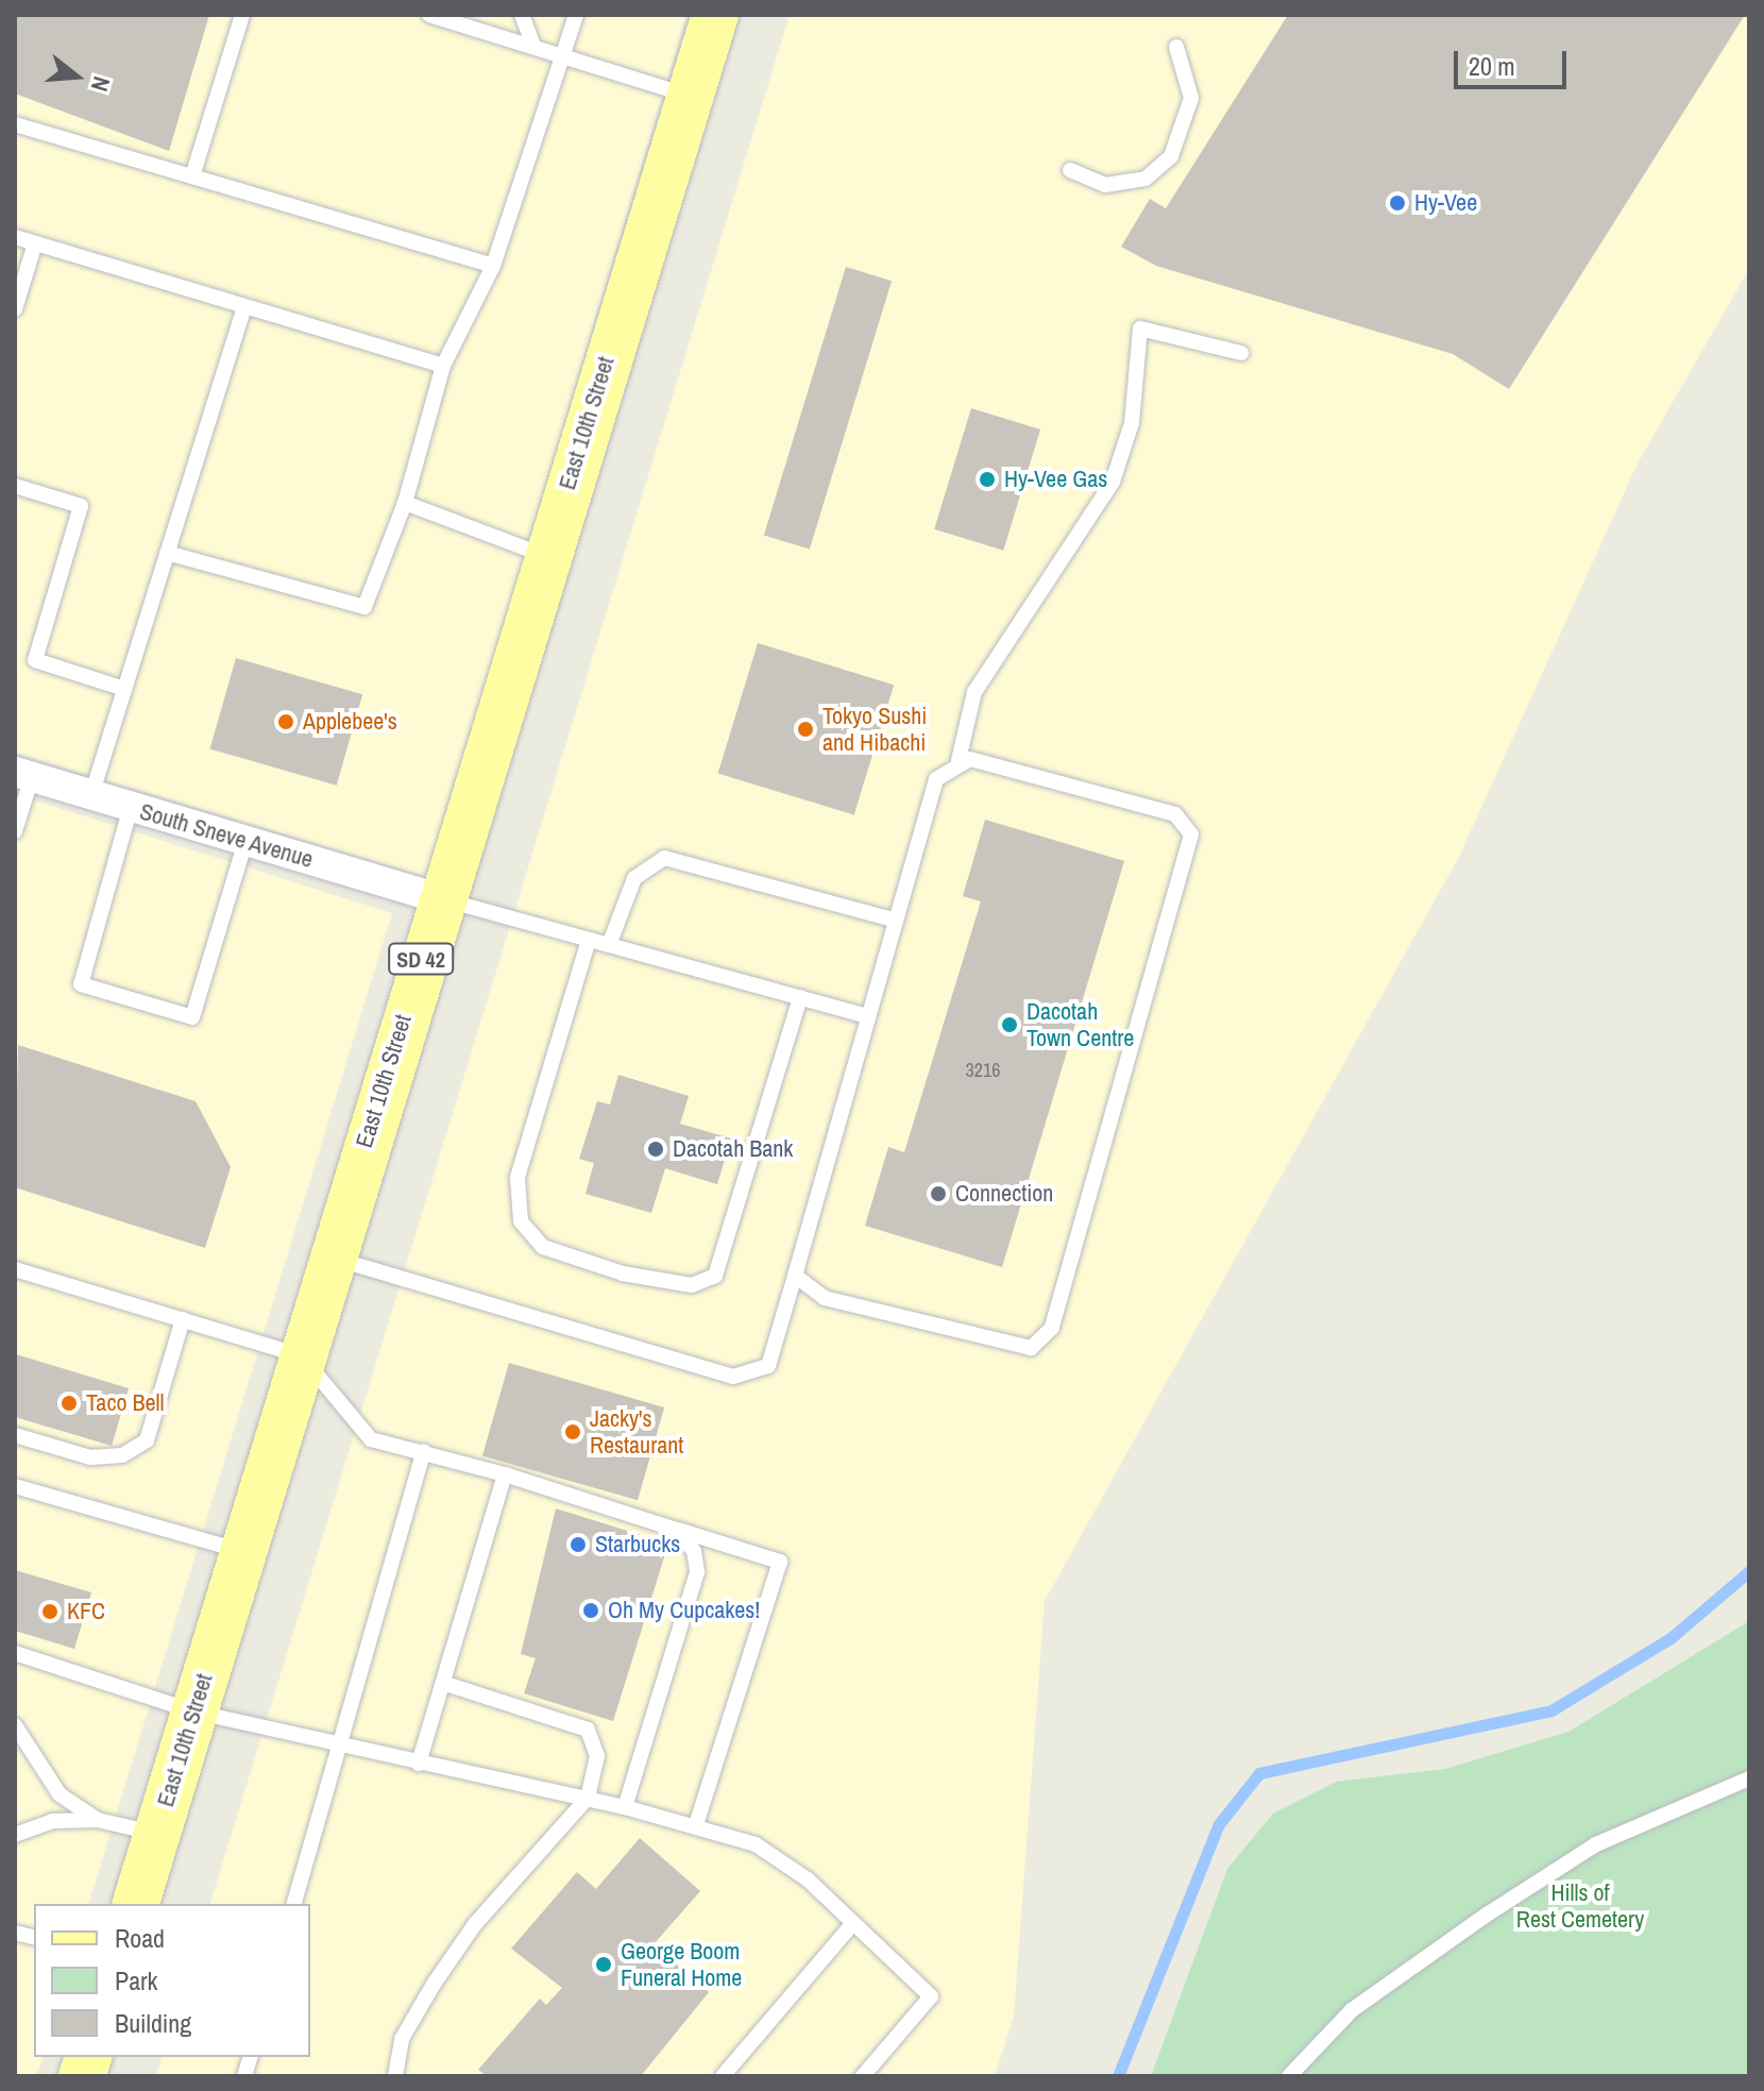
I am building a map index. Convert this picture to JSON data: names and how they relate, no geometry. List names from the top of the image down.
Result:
{
  "streets": {
    "main road": ["East 10th Street", "SD 42"],
    "street": ["South Sneve Avenue"]
  },
  "crossings": [
    ["East 10th Street", "South Sneve Avenue"]
  ],
  "parks": ["Hills of Rest Cemetery"],
  "places": [
    "Hy-Vee",
    "Hy-Vee Gas",
    "Applebee's",
    "Tokyo Sushi and Hibachi",
    "Dacotah Town Centre",
    "Dacotah Bank",
    "Connection",
    "Taco Bell",
    "Jacky's Restaurant",
    "Starbucks",
    "Oh My Cupcakes!",
    "KFC",
    "George Boom Funeral Home"
  ],
  "house_numbers": ["3216"],
  "legend": ["Road", "Park", "Building"],
  "scale_bar": "20 m",
  "north": "right"
}
